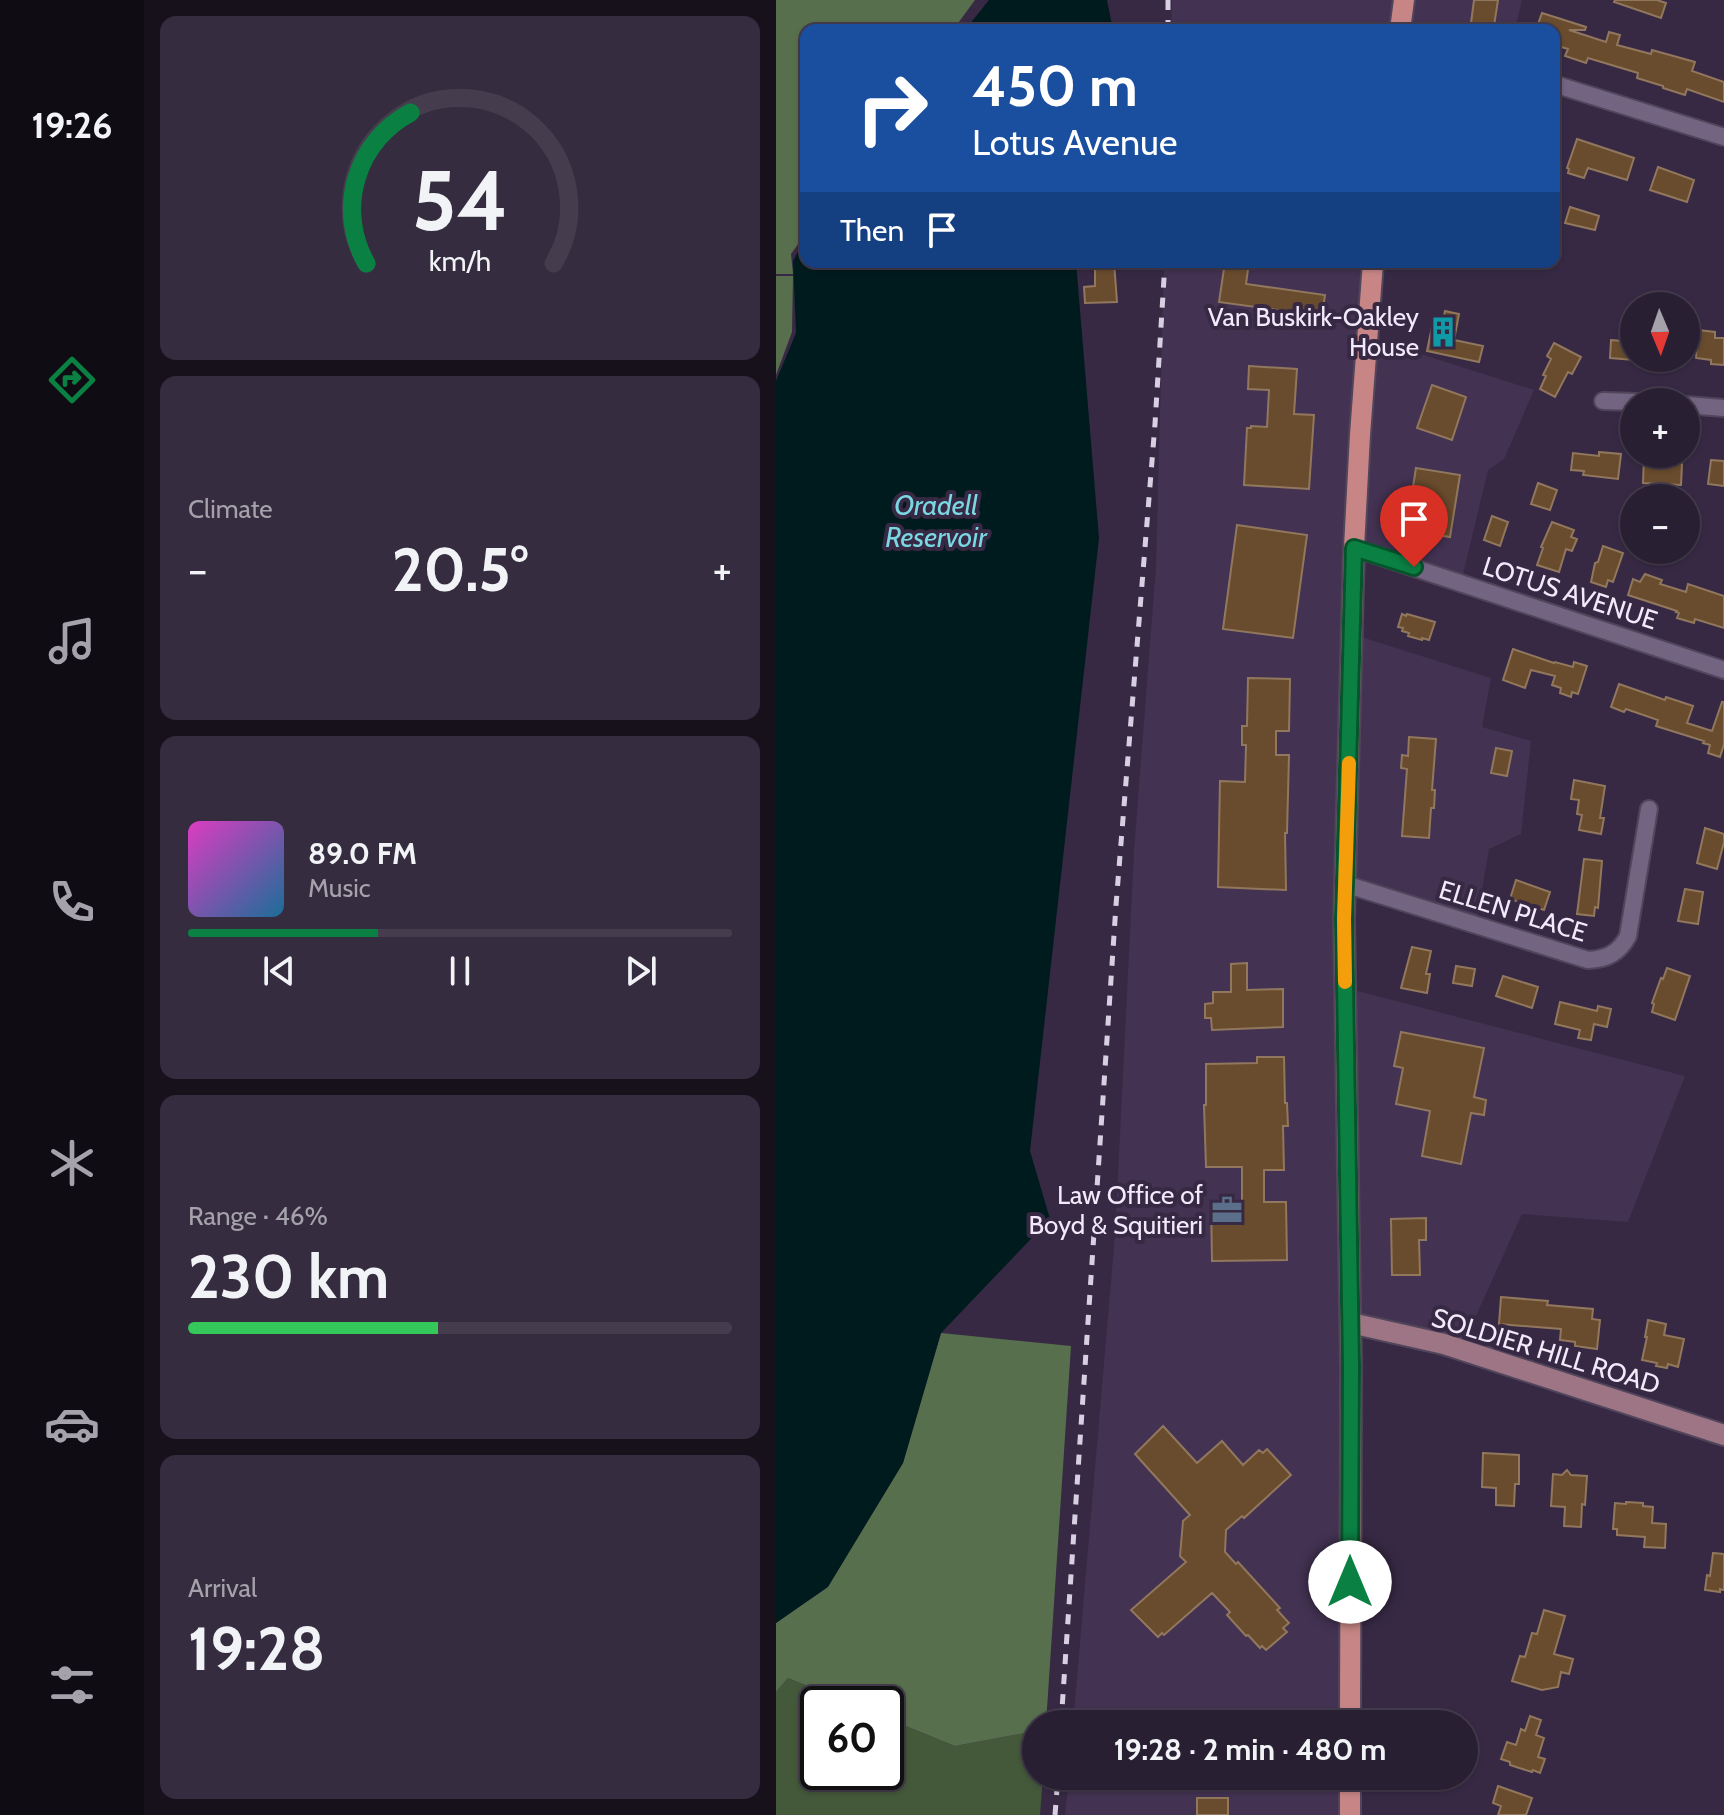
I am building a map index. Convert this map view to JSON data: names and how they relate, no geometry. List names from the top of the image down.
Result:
{
  "streets": {
    "street": ["LOTUS AVENUE", "ELLEN PLACE", "SOLDIER HILL ROAD"]
  },
  "water": ["Oradell Reservoir"],
  "places": {
    "building": ["Van Buskirk-Oakley House"],
    "office": ["Law Office of Boyd & Squitieri"]
  },
  "north": "bottom",
  "page": {
    "tabs": "19:26",
    "turn": ["450 m", "Lotus Avenue"],
    "then": "Then",
    "map_buttons": ["+", "−"],
    "tile": [
      "Climate",
      ["Range · 46%", "230 km"],
      ["Arrival", "19:28"]
    ],
    "heat": ["−", "20.5°", "+"],
    "song": ["89.0 FM", "Music"],
    "limit": "60",
    "trip": "19:28 · 2 min · 480 m",
    "gauge": ["54", "km/h"]
  }
}
